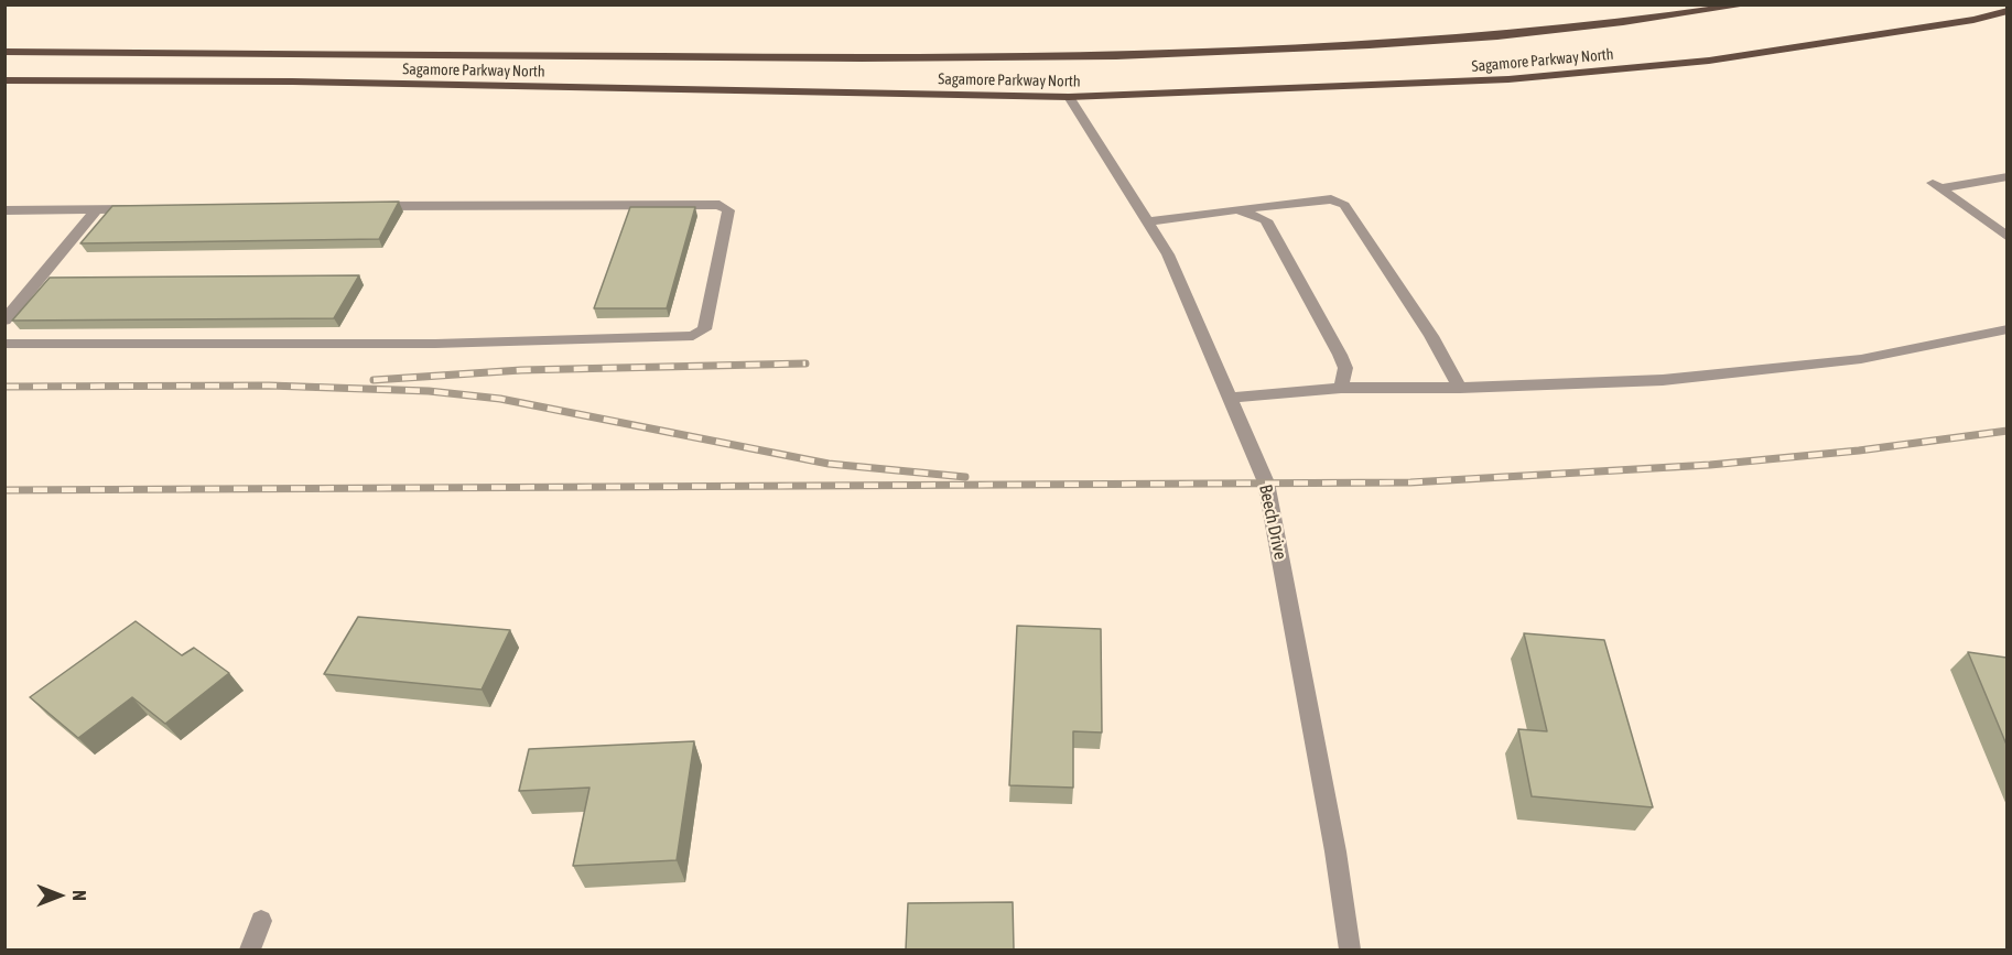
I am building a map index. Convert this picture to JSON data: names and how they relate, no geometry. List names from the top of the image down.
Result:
{
  "streets": {
    "main road": ["Sagamore Parkway North"],
    "street": ["Beech Drive"]
  },
  "crossings": [
    ["Sagamore Parkway North", "Beech Drive"]
  ],
  "north": "right"
}
